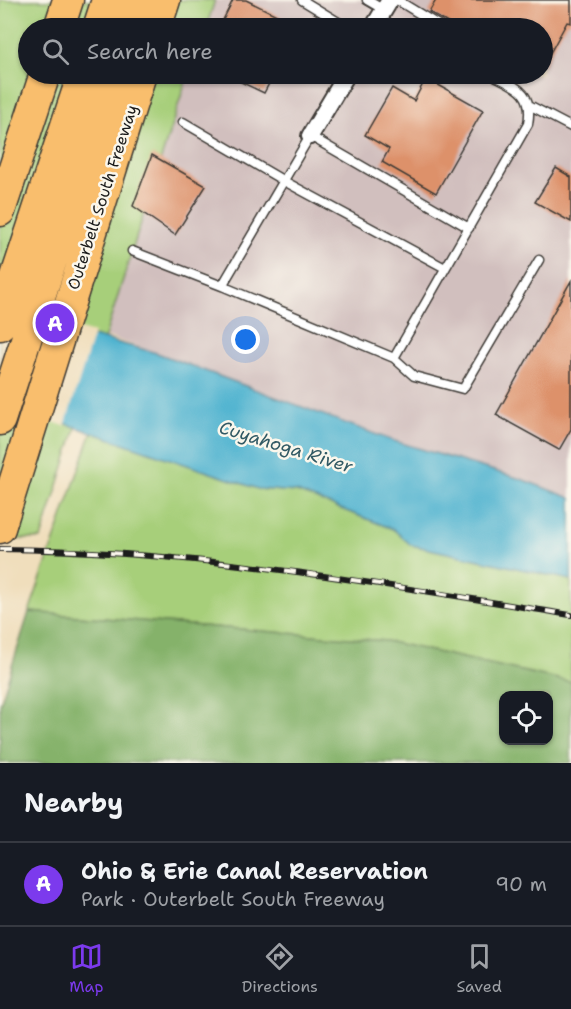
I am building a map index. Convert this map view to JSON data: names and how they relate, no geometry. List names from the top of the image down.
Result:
{
  "streets": {
    "highway": ["Outerbelt South Freeway"]
  },
  "water": ["Cuyahoga River"],
  "page": {
    "search": "Search here",
    "pins": "A",
    "heading": "Nearby",
    "list": [
      {
        "mark": "A",
        "name": "Ohio & Erie Canal Reservation",
        "note": "Park · Outerbelt South Freeway",
        "value": "90 m"
      }
    ],
    "nav": ["Map", "Directions", "Saved"]
  }
}
